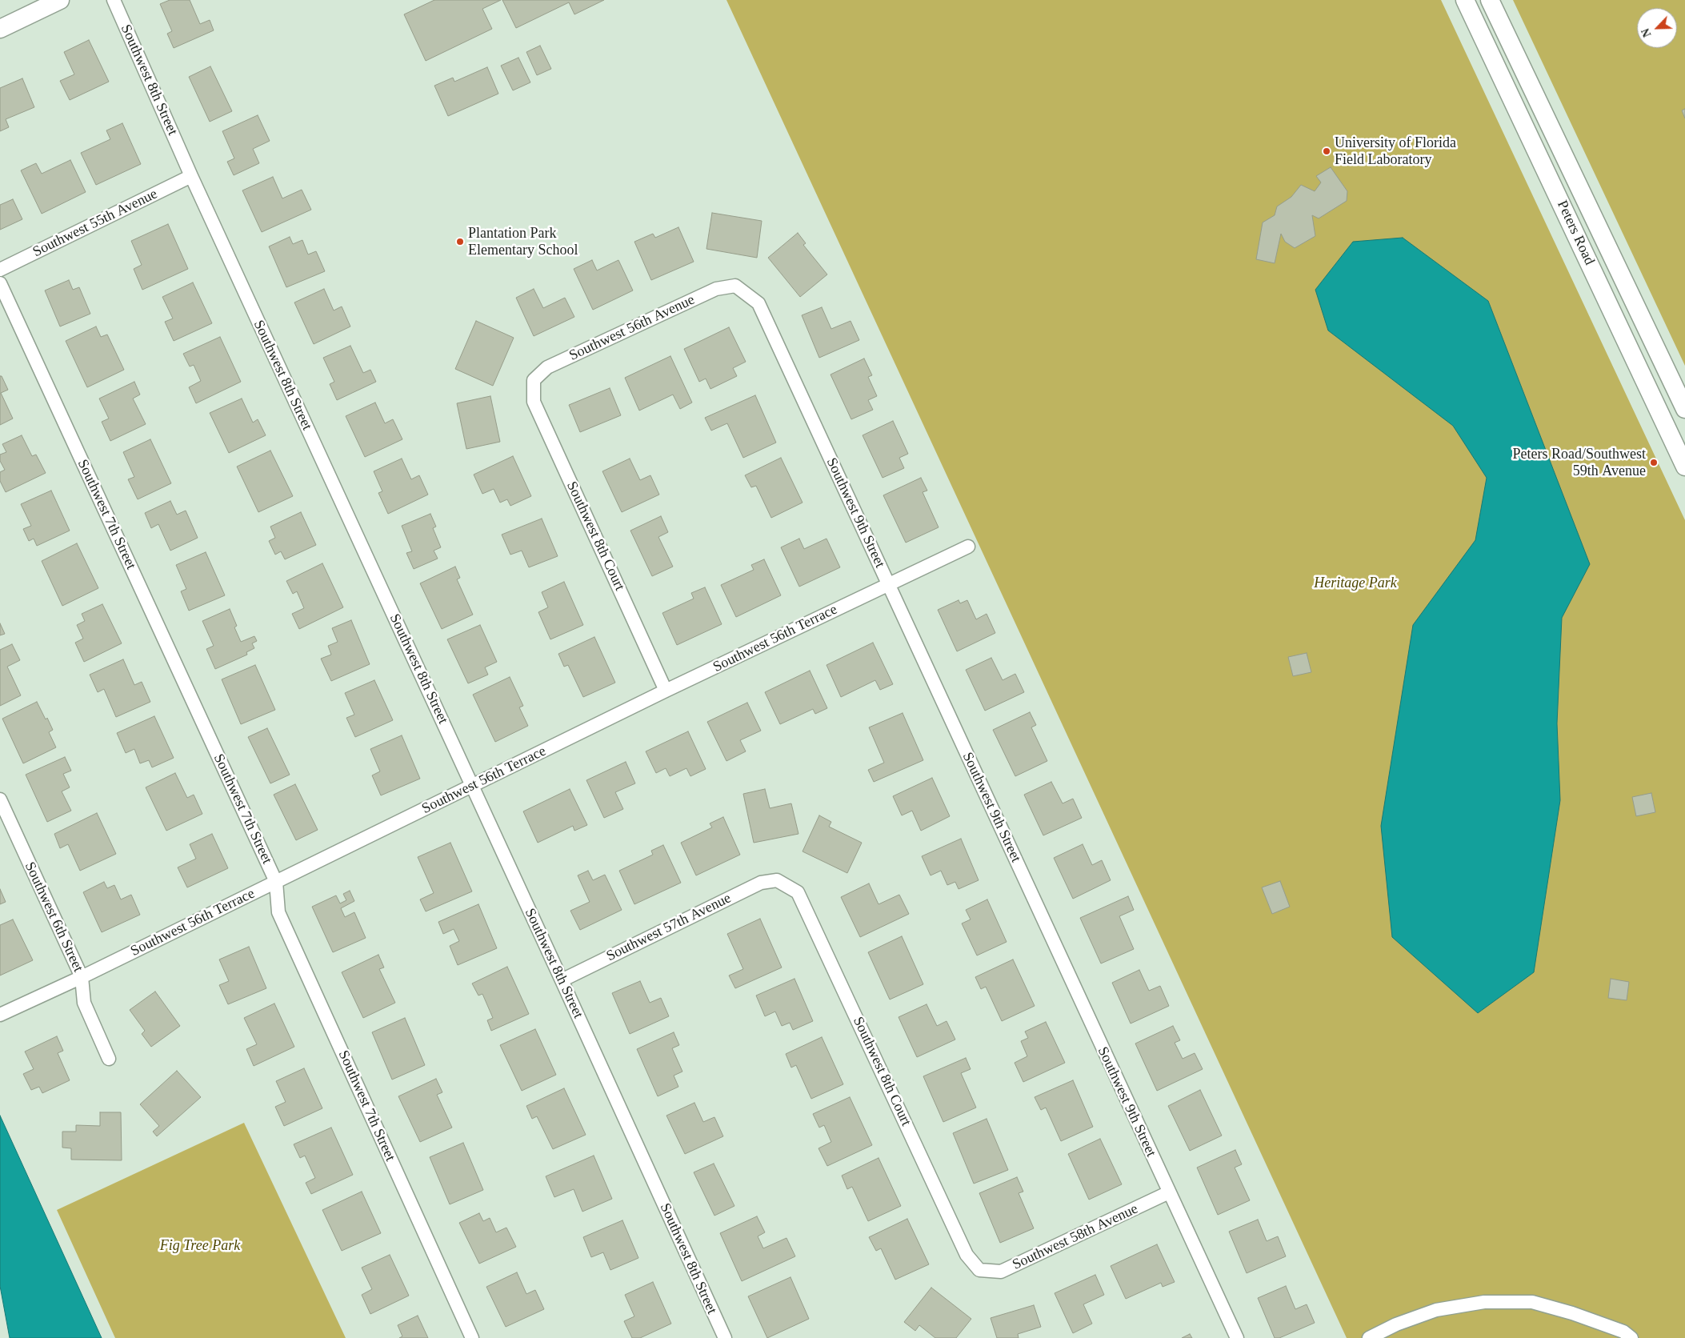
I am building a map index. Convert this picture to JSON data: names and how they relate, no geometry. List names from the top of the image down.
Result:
{
  "streets": {
    "main road": ["Peters Road"],
    "street": [
      "Southwest 8th Street",
      "Southwest 55th Avenue",
      "Southwest 56th Avenue",
      "Southwest 9th Street",
      "Southwest 7th Street",
      "Southwest 8th Court",
      "Southwest 56th Terrace",
      "Southwest 6th Street",
      "Southwest 57th Avenue",
      "Southwest 58th Avenue"
    ]
  },
  "crossings": [
    ["Southwest 8th Street", "Southwest 55th Avenue"],
    ["Southwest 8th Street", "Southwest 56th Terrace"],
    ["Southwest 8th Street", "Southwest 57th Avenue"],
    ["Southwest 56th Avenue", "Southwest 9th Street"],
    ["Southwest 56th Avenue", "Southwest 8th Court"],
    ["Southwest 9th Street", "Southwest 56th Terrace"],
    ["Southwest 9th Street", "Southwest 58th Avenue"],
    ["Southwest 7th Street", "Southwest 56th Terrace"],
    ["Southwest 8th Court", "Southwest 56th Terrace"],
    ["Southwest 8th Court", "Southwest 57th Avenue"],
    ["Southwest 8th Court", "Southwest 58th Avenue"],
    ["Southwest 56th Terrace", "Southwest 6th Street"]
  ],
  "parks": ["Heritage Park", "Fig Tree Park"],
  "places": ["University of Florida Field Laboratory", "Plantation Park Elementary School", "Peters Road/Southwest 59th Avenue"],
  "north": "bottom left"
}
